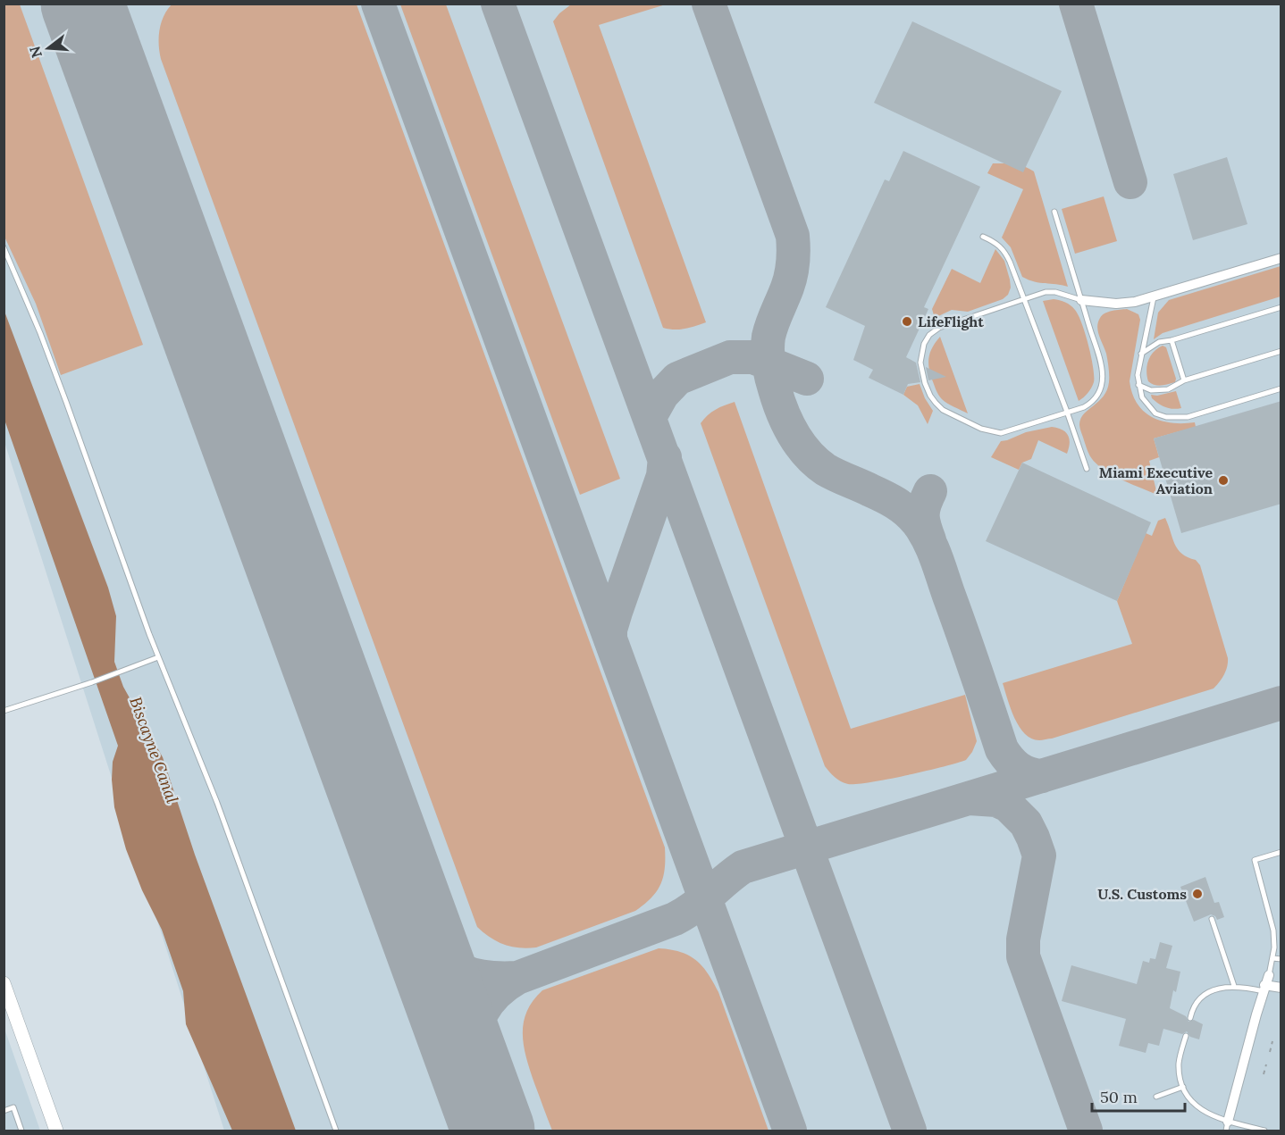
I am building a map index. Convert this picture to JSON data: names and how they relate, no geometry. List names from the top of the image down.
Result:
{
  "water": ["Biscayne Canal"],
  "places": ["LifeFlight", "Miami Executive Aviation", "U.S. Customs"],
  "scale_bar": "50 m",
  "north": "left"
}
